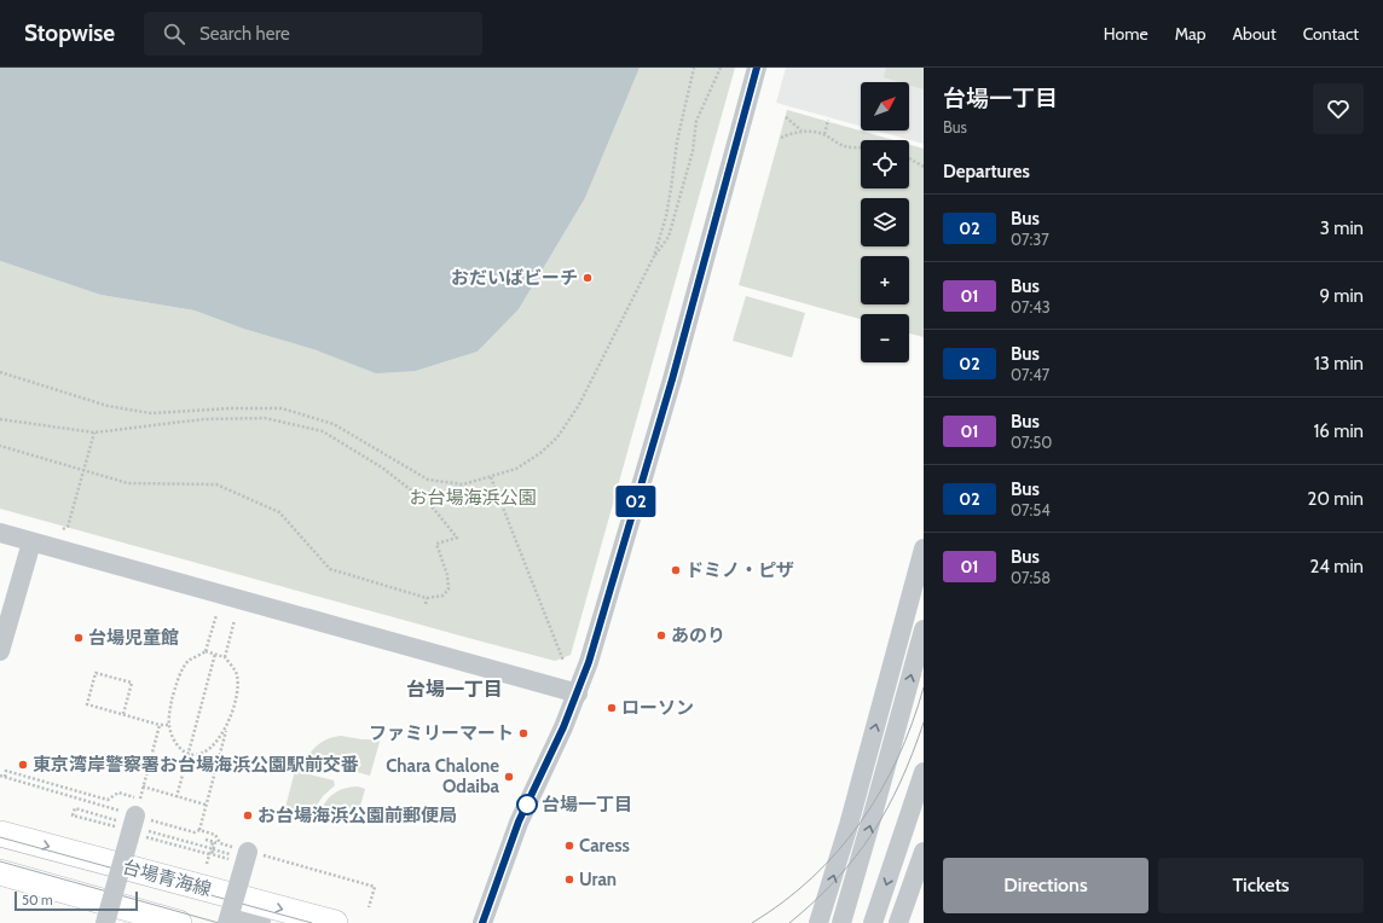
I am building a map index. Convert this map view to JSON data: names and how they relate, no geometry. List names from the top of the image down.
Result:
{
  "streets": {
    "main road": ["台場青海線"]
  },
  "districts": ["台場一丁目"],
  "parks": ["お台場海浜公園"],
  "places": [
    "おだいばビーチ",
    "ドミノ・ピザ",
    "あのり",
    "台場児童館",
    "ローソン",
    "ファミリーマート",
    "東京湾岸警察署お台場海浜公園駅前交番",
    "Chara Chalone Odaiba",
    "台場一丁目",
    "お台場海浜公園前郵便局",
    "Caress",
    "Uran"
  ],
  "lines": ["bus line 02"],
  "scale_bar": "50 m",
  "north": "top right",
  "page": {
    "header": "Stopwise",
    "search": "Search here",
    "nav": [
      "Home",
      "Map",
      "About",
      "Contact"
    ],
    "on_map": "02",
    "heading": [
      ["台場一丁目", "Bus"],
      "Departures"
    ],
    "map_buttons": ["+", "−"],
    "list": [
      {
        "mark": "02",
        "name": "Bus",
        "note": "07:37",
        "value": "3 min"
      },
      {
        "mark": "01",
        "name": "Bus",
        "note": "07:43",
        "value": "9 min"
      },
      {
        "mark": "02",
        "name": "Bus",
        "note": "07:47",
        "value": "13 min"
      },
      {
        "mark": "01",
        "name": "Bus",
        "note": "07:50",
        "value": "16 min"
      },
      {
        "mark": "02",
        "name": "Bus",
        "note": "07:54",
        "value": "20 min"
      },
      {
        "mark": "01",
        "name": "Bus",
        "note": "07:58",
        "value": "24 min"
      }
    ],
    "buttons": ["Directions", "Tickets"],
    "scale": "50 m"
  }
}
